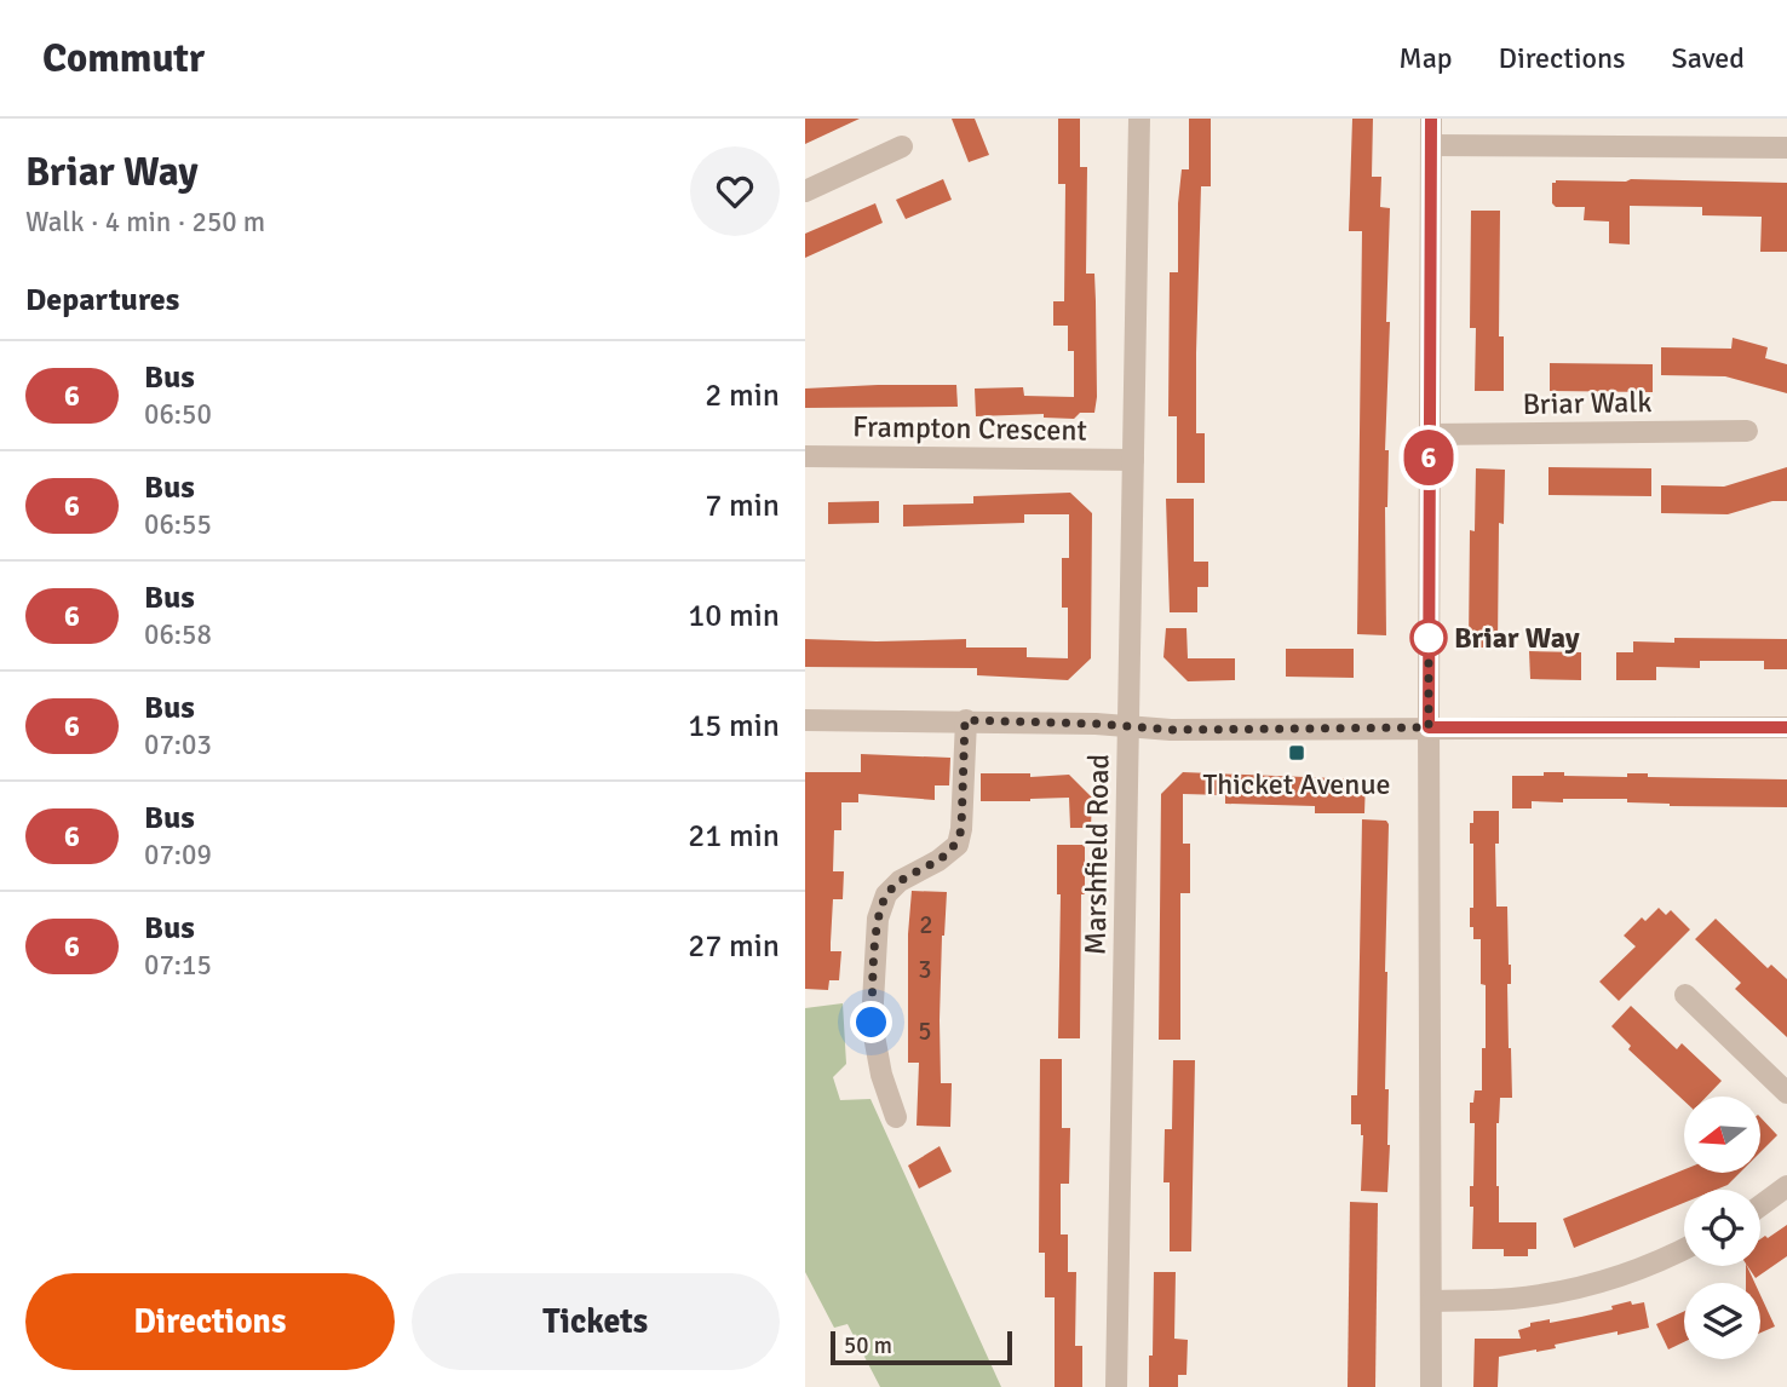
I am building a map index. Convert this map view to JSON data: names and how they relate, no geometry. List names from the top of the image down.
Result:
{
  "streets": {
    "street": ["Briar Walk", "Frampton Crescent", "Marshfield Road"]
  },
  "crossings": [
    ["Frampton Crescent", "Marshfield Road"]
  ],
  "places": {
    "other": ["Briar Way"],
    "transit": ["Thicket Avenue"]
  },
  "lines": ["bus line 6"],
  "house_numbers": ["2", "3", "5"],
  "scale_bar": "50 m",
  "north": "left",
  "page": {
    "header": "Commutr",
    "nav": ["Map", "Directions", "Saved"],
    "heading": [
      ["Briar Way", "Walk · 4 min · 250 m"],
      "Departures"
    ],
    "on_map": "6",
    "list": [
      {
        "mark": "6",
        "name": "Bus",
        "note": "06:50",
        "value": "2 min"
      },
      {
        "mark": "6",
        "name": "Bus",
        "note": "06:55",
        "value": "7 min"
      },
      {
        "mark": "6",
        "name": "Bus",
        "note": "06:58",
        "value": "10 min"
      },
      {
        "mark": "6",
        "name": "Bus",
        "note": "07:03",
        "value": "15 min"
      },
      {
        "mark": "6",
        "name": "Bus",
        "note": "07:09",
        "value": "21 min"
      },
      {
        "mark": "6",
        "name": "Bus",
        "note": "07:15",
        "value": "27 min"
      }
    ],
    "buttons": ["Directions", "Tickets"],
    "scale": "50 m"
  }
}
